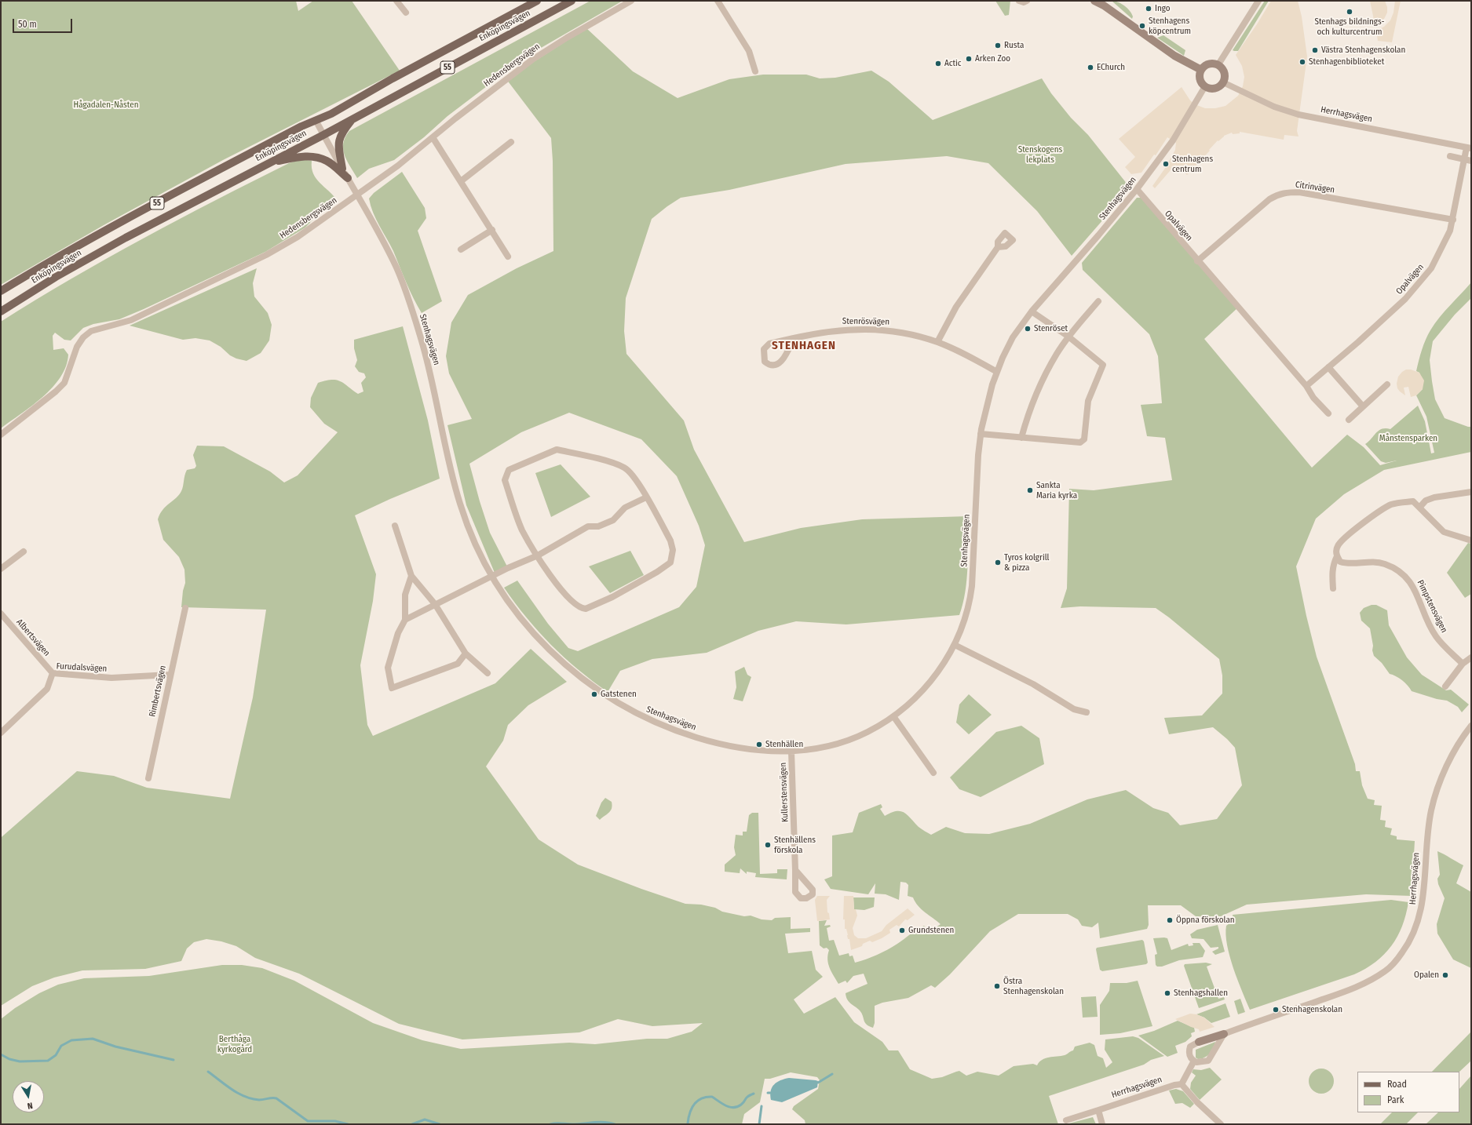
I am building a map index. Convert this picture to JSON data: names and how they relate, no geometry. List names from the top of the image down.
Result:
{
  "streets": {
    "main road": ["Enköpingsvägen", "55"],
    "street": [
      "Hedensbergsvägen",
      "Herrhagsvägen",
      "Citrinvägen",
      "Stenhagsvägen",
      "Opalvägen",
      "Stenrösvägen",
      "Pimpstensvägen",
      "Albertsvägen",
      "Furudalsvägen",
      "Rimbertsvägen",
      "Kullerstensvägen"
    ]
  },
  "crossings": [
    ["Enköpingsvägen", "Stenhagsvägen"],
    ["Hedensbergsvägen", "Stenhagsvägen"],
    ["Herrhagsvägen", "Stenhagsvägen"],
    ["Herrhagsvägen", "Opalvägen"],
    ["Citrinvägen", "Opalvägen"],
    ["Stenhagsvägen", "Opalvägen"],
    ["Stenhagsvägen", "Stenrösvägen"],
    ["Stenhagsvägen", "Kullerstensvägen"],
    ["Albertsvägen", "Furudalsvägen"],
    ["Furudalsvägen", "Rimbertsvägen"]
  ],
  "districts": ["STENHAGEN"],
  "parks": [
    "Hågadalen-Nåsten",
    "Stenskogens lekplats",
    "Månstensparken",
    "Berthåga kyrkogård"
  ],
  "places": [
    "Ingo",
    "Stenhags bildnings- och kulturcentrum",
    "Stenhagens köpcentrum",
    "Rusta",
    "Västra Stenhagenskolan",
    "Arken Zoo",
    "Stenhagenbiblioteket",
    "Actic",
    "EChurch",
    "Stenhagens centrum",
    "Stenröset",
    "Sankta Maria kyrka",
    "Tyros kolgrill & pizza",
    "Gatstenen",
    "Stenhällen",
    "Stenhällens förskola",
    "Öppna förskolan",
    "Grundstenen",
    "Opalen",
    "Östra Stenhagenskolan",
    "Stenhagshallen",
    "Stenhagenskolan"
  ],
  "legend": ["Road", "Park"],
  "scale_bar": "50 m",
  "north": "bottom"
}
